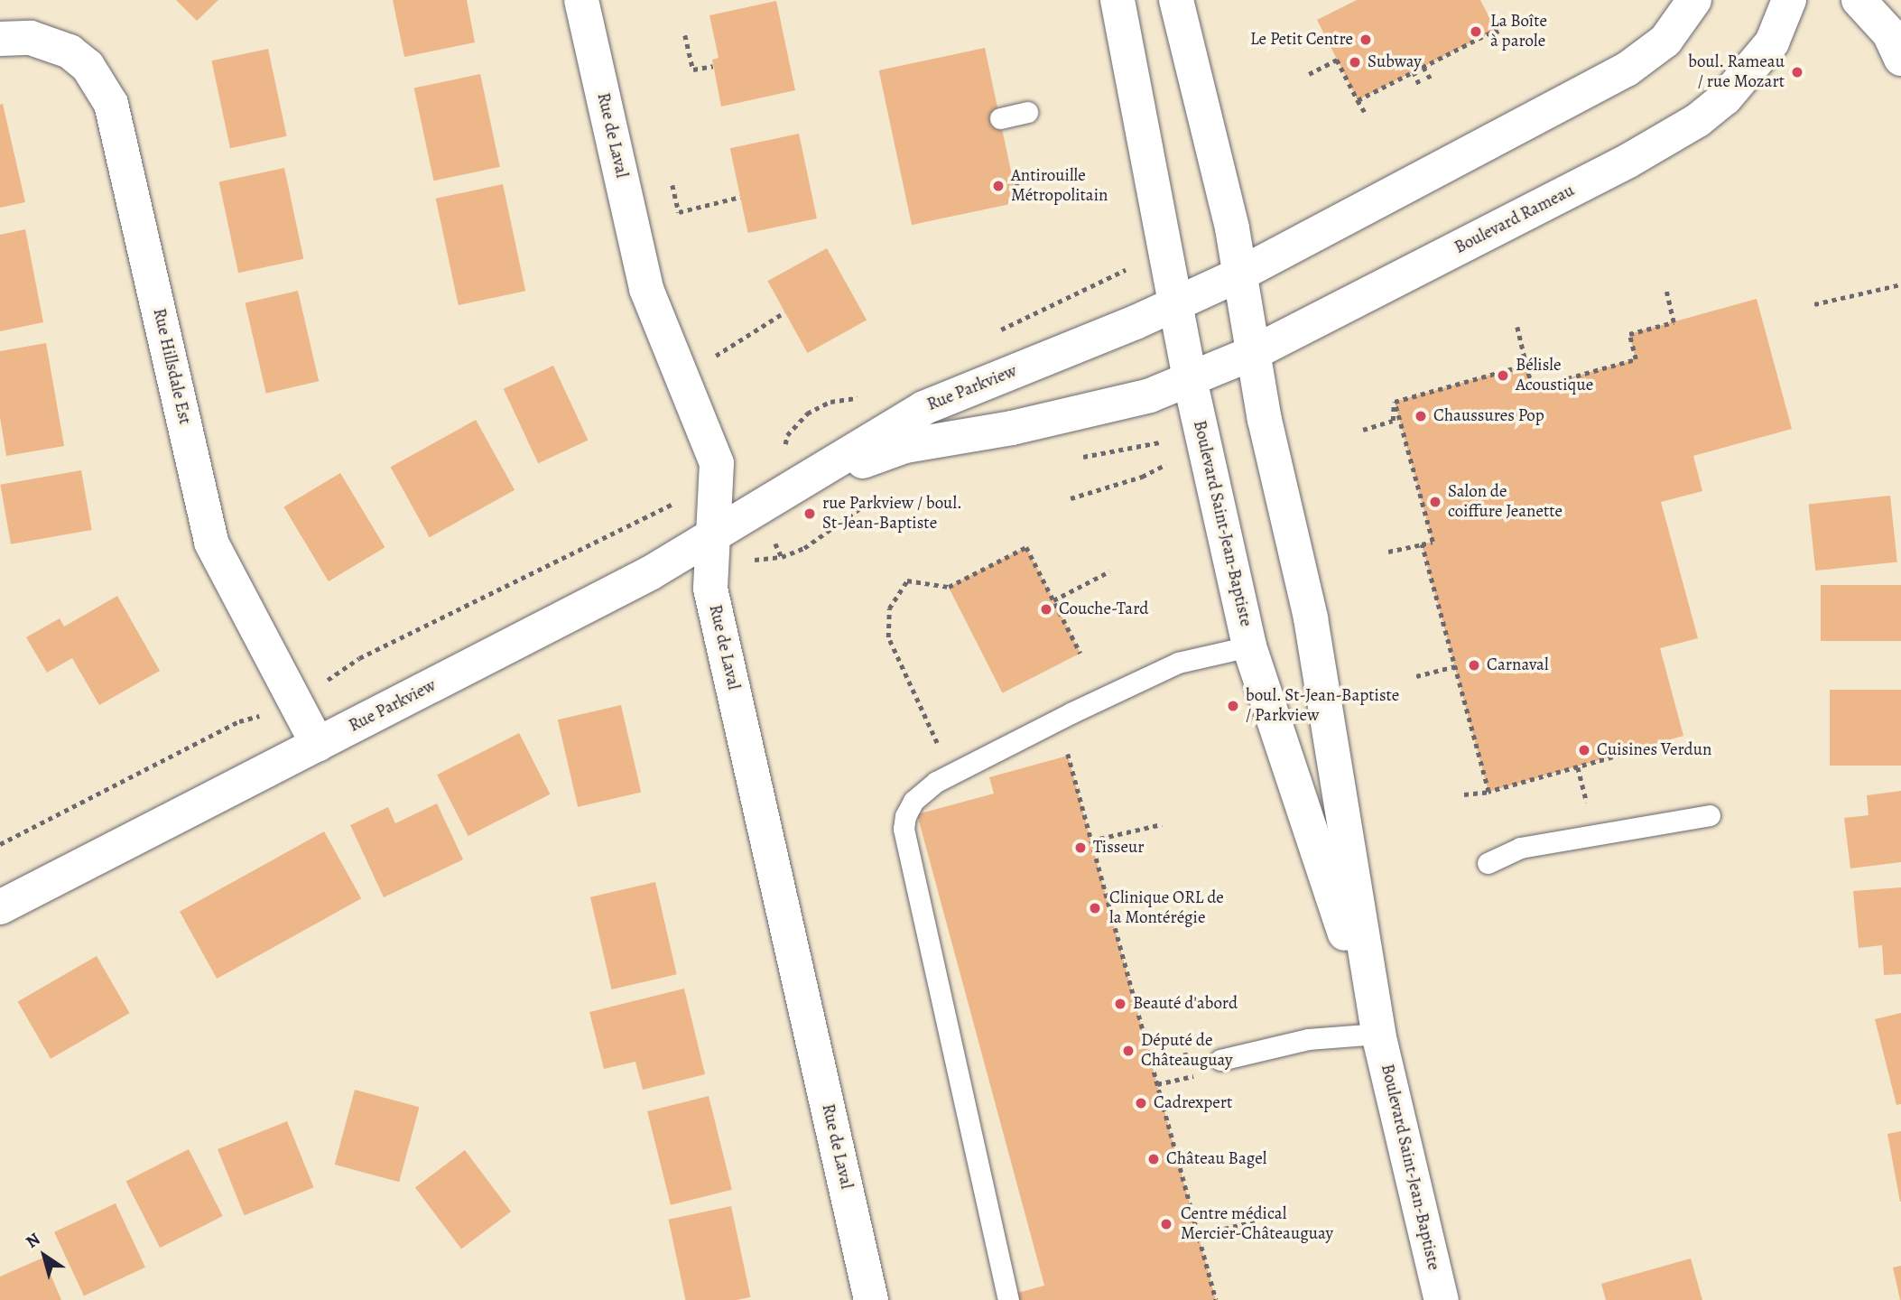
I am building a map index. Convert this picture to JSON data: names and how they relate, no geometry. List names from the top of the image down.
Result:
{
  "streets": {
    "main road": [
      "Rue de Laval",
      "Boulevard Rameau",
      "Rue Hillsdale Est",
      "Rue Parkview",
      "Boulevard Saint-Jean-Baptiste"
    ]
  },
  "crossings": [
    ["Rue de Laval", "Rue Parkview"],
    ["Boulevard Rameau", "Rue Parkview"],
    ["Boulevard Rameau", "Boulevard Saint-Jean-Baptiste"],
    ["Rue Hillsdale Est", "Rue Parkview"],
    ["Rue Parkview", "Boulevard Saint-Jean-Baptiste"]
  ],
  "places": [
    "La Boîte à parole",
    "Le Petit Centre",
    "Subway",
    "boul. Rameau / rue Mozart",
    "Antirouille Métropolitain",
    "Bélisle Acoustique",
    "Chaussures Pop",
    "Salon de coiffure Jeanette",
    "rue Parkview / boul. St-Jean-Baptiste",
    "Couche-Tard",
    "Carnaval",
    "boul. St-Jean-Baptiste / Parkview",
    "Cuisines Verdun",
    "Tisseur",
    "Clinique ORL de la Montérégie",
    "Beauté d'abord",
    "Député de Châteauguay",
    "Cadrexpert",
    "Château Bagel",
    "Centre médical Mercier-Châteauguay"
  ],
  "north": "top left"
}
